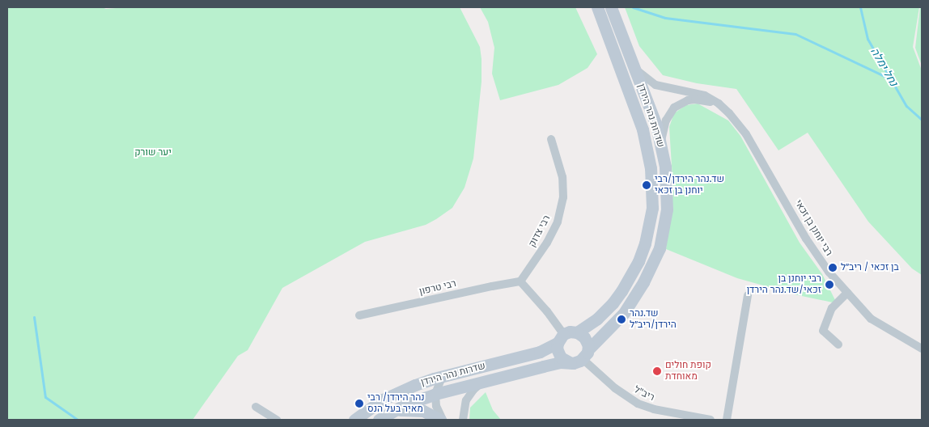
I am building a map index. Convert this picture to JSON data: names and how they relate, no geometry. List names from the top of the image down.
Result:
{
  "streets": {
    "main road": ["שדרות נהר הירדן"],
    "street": [
      "רבי יוחנן בן זכאי",
      "רבי צדוק",
      "רבי טרפון",
      "ריב\"ל"
    ]
  },
  "crossings": [
    ["שדרות נהר הירדן", "רבי יוחנן בן זכאי"],
    ["שדרות נהר הירדן", "ריב\"ל"],
    ["רבי צדוק", "רבי טרפון"]
  ],
  "water": ["נחל ימלה"],
  "parks": ["יער שורק"],
  "places": [
    "שד.נהר הירדן/רבי יוחנן בן זכאי",
    "בן זכאי / ריב״ל",
    "רבי יוחנן בן זכאי/שד.נהר הירדן",
    "שד.נהר הירדן/ריב״ל",
    "קופת חולים מאוחדת",
    "נהר הירדן/ רבי מאיר בעל הנס"
  ]
}
